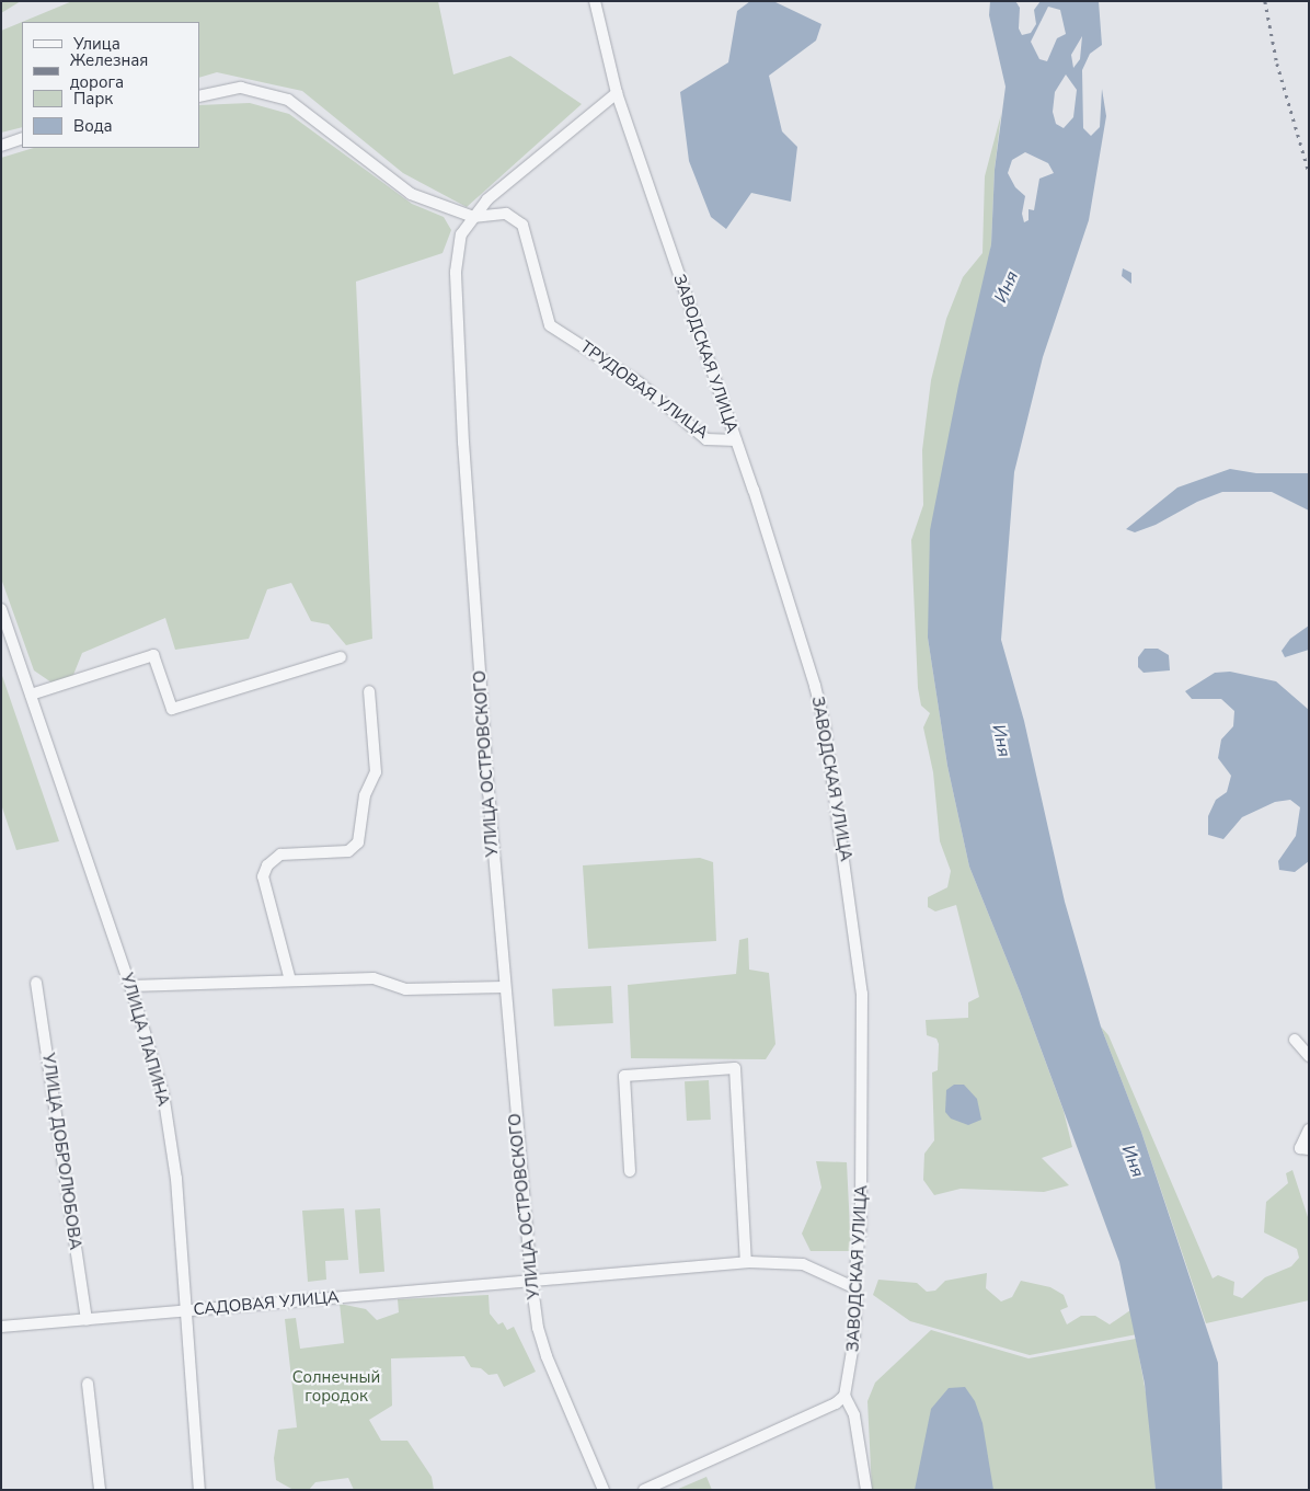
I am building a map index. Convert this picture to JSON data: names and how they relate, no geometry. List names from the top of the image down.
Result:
{
  "streets": {
    "street": [
      "ЗАВОДСКАЯ УЛИЦА",
      "ТРУДОВАЯ УЛИЦА",
      "УЛИЦА ОСТРОВСКОГО",
      "УЛИЦА ЛАПИНА",
      "УЛИЦА ДОБРОЛЮБОВА",
      "САДОВАЯ УЛИЦА"
    ]
  },
  "crossings": [
    ["ЗАВОДСКАЯ УЛИЦА", "ТРУДОВАЯ УЛИЦА"],
    ["ЗАВОДСКАЯ УЛИЦА", "УЛИЦА ОСТРОВСКОГО"],
    ["ЗАВОДСКАЯ УЛИЦА", "САДОВАЯ УЛИЦА"],
    ["ТРУДОВАЯ УЛИЦА", "УЛИЦА ОСТРОВСКОГО"],
    ["УЛИЦА ОСТРОВСКОГО", "САДОВАЯ УЛИЦА"],
    ["УЛИЦА ЛАПИНА", "САДОВАЯ УЛИЦА"],
    ["УЛИЦА ДОБРОЛЮБОВА", "САДОВАЯ УЛИЦА"]
  ],
  "water": ["Иня"],
  "parks": ["Солнечный городок"],
  "legend": [
    "Улица",
    "Железная дорога",
    "Парк",
    "Вода"
  ]
}
